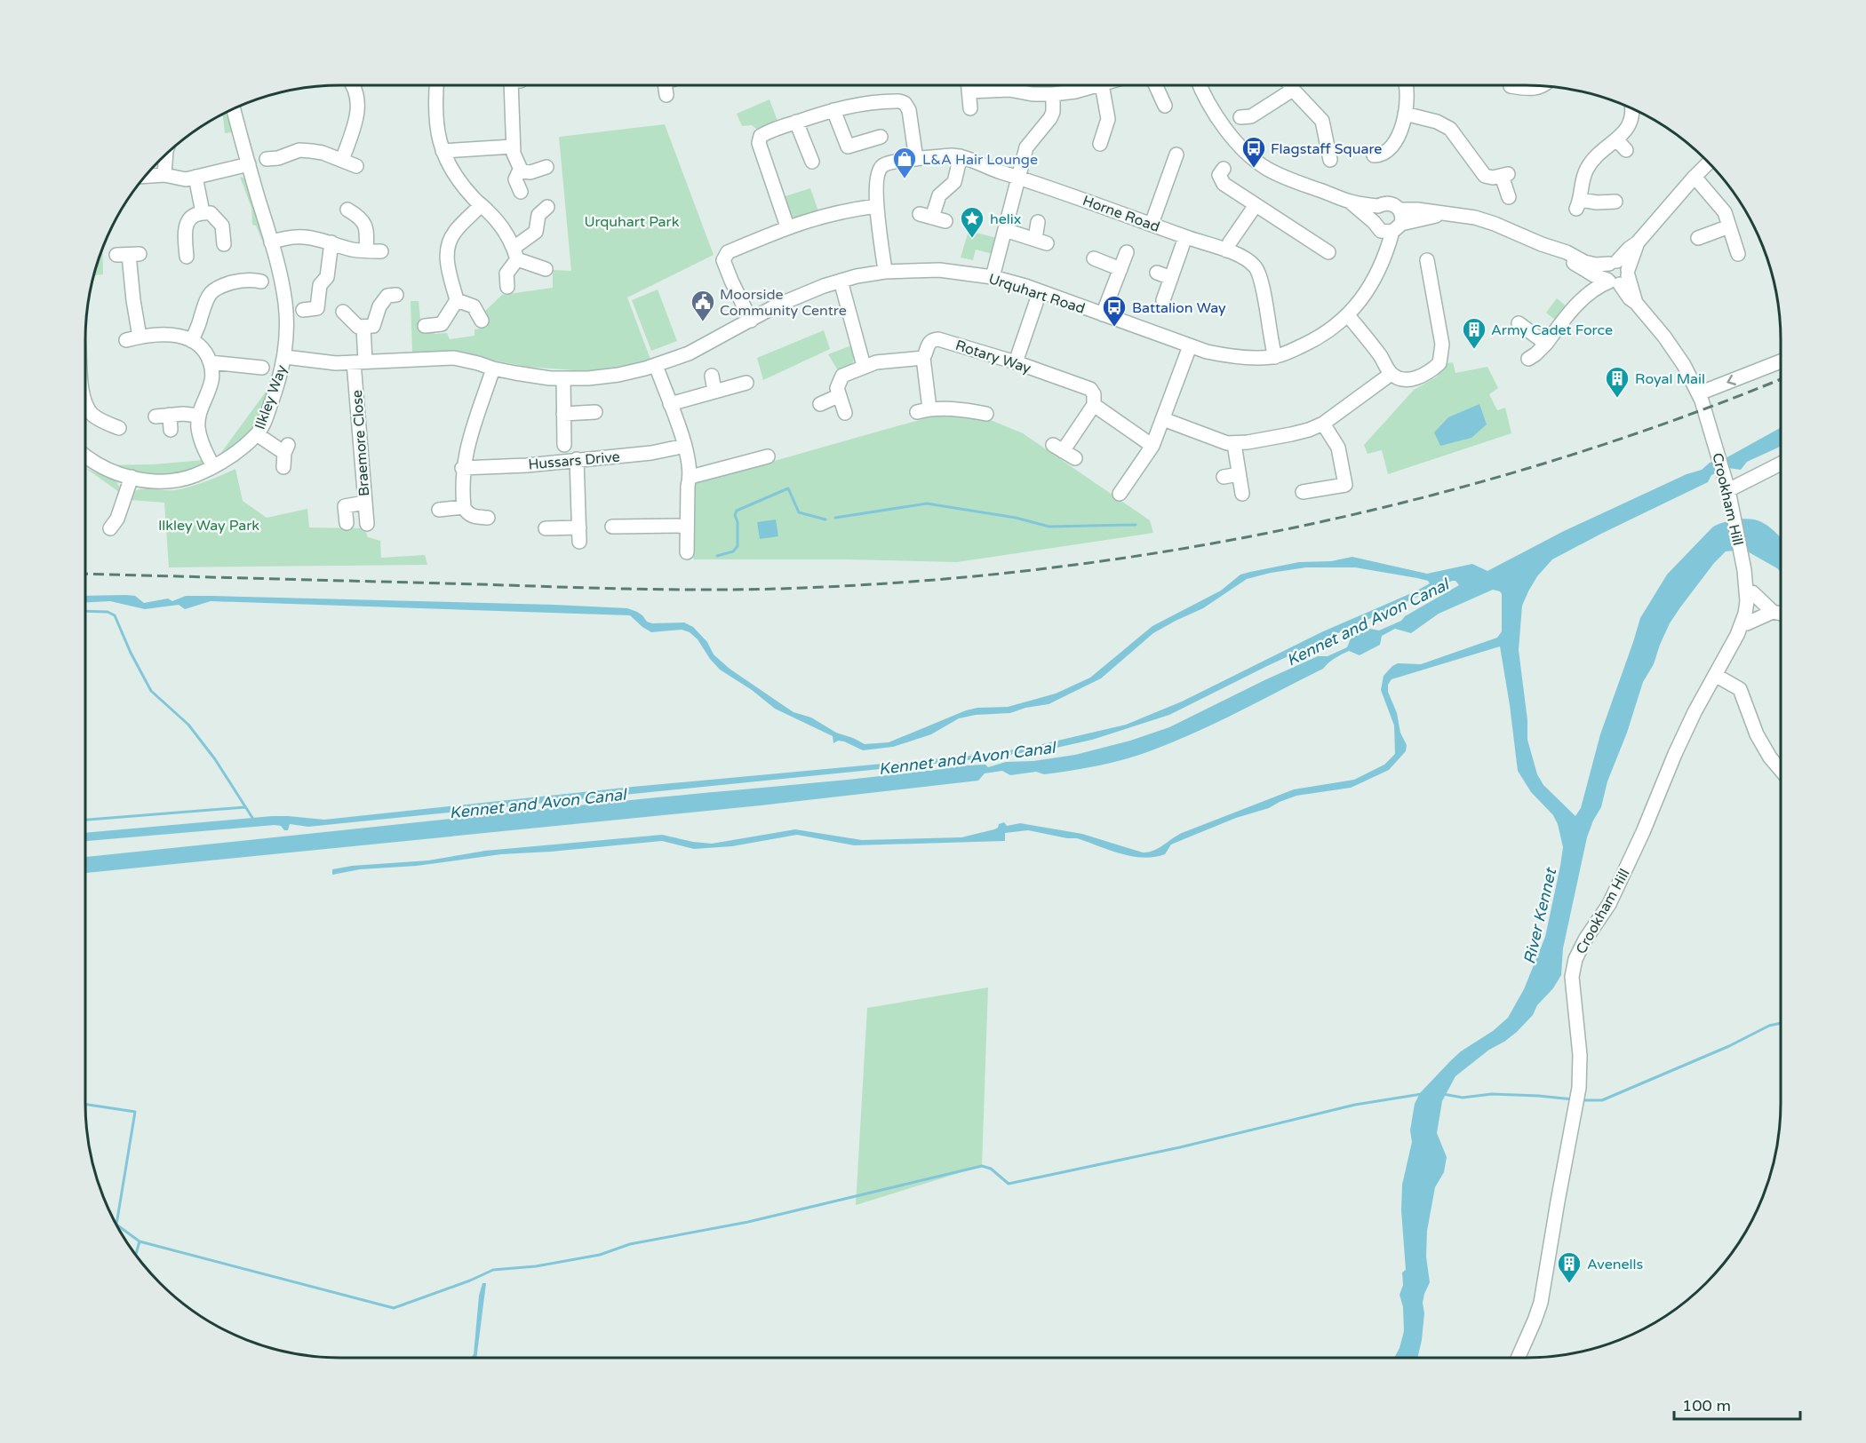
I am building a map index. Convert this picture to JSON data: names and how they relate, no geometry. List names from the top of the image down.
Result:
{
  "streets": {
    "street": [
      "Horne Road",
      "Urquhart Road",
      "Rotary Way",
      "Ilkley Way",
      "Braemore Close",
      "Hussars Drive",
      "Crookham Hill"
    ]
  },
  "crossings": [
    ["Horne Road", "Urquhart Road"],
    ["Urquhart Road", "Braemore Close"]
  ],
  "water": ["Kennet and Avon Canal", "River Kennet"],
  "parks": ["Urquhart Park", "Ilkley Way Park"],
  "places": {
    "bus stop": ["Flagstaff Square", "Battalion Way"],
    "shop": ["L&A Hair Lounge"],
    "place": ["helix"],
    "public building": ["Moorside Community Centre"],
    "building": ["Army Cadet Force", "Royal Mail", "Avenells"]
  },
  "scale_bar": "100 m"
}
